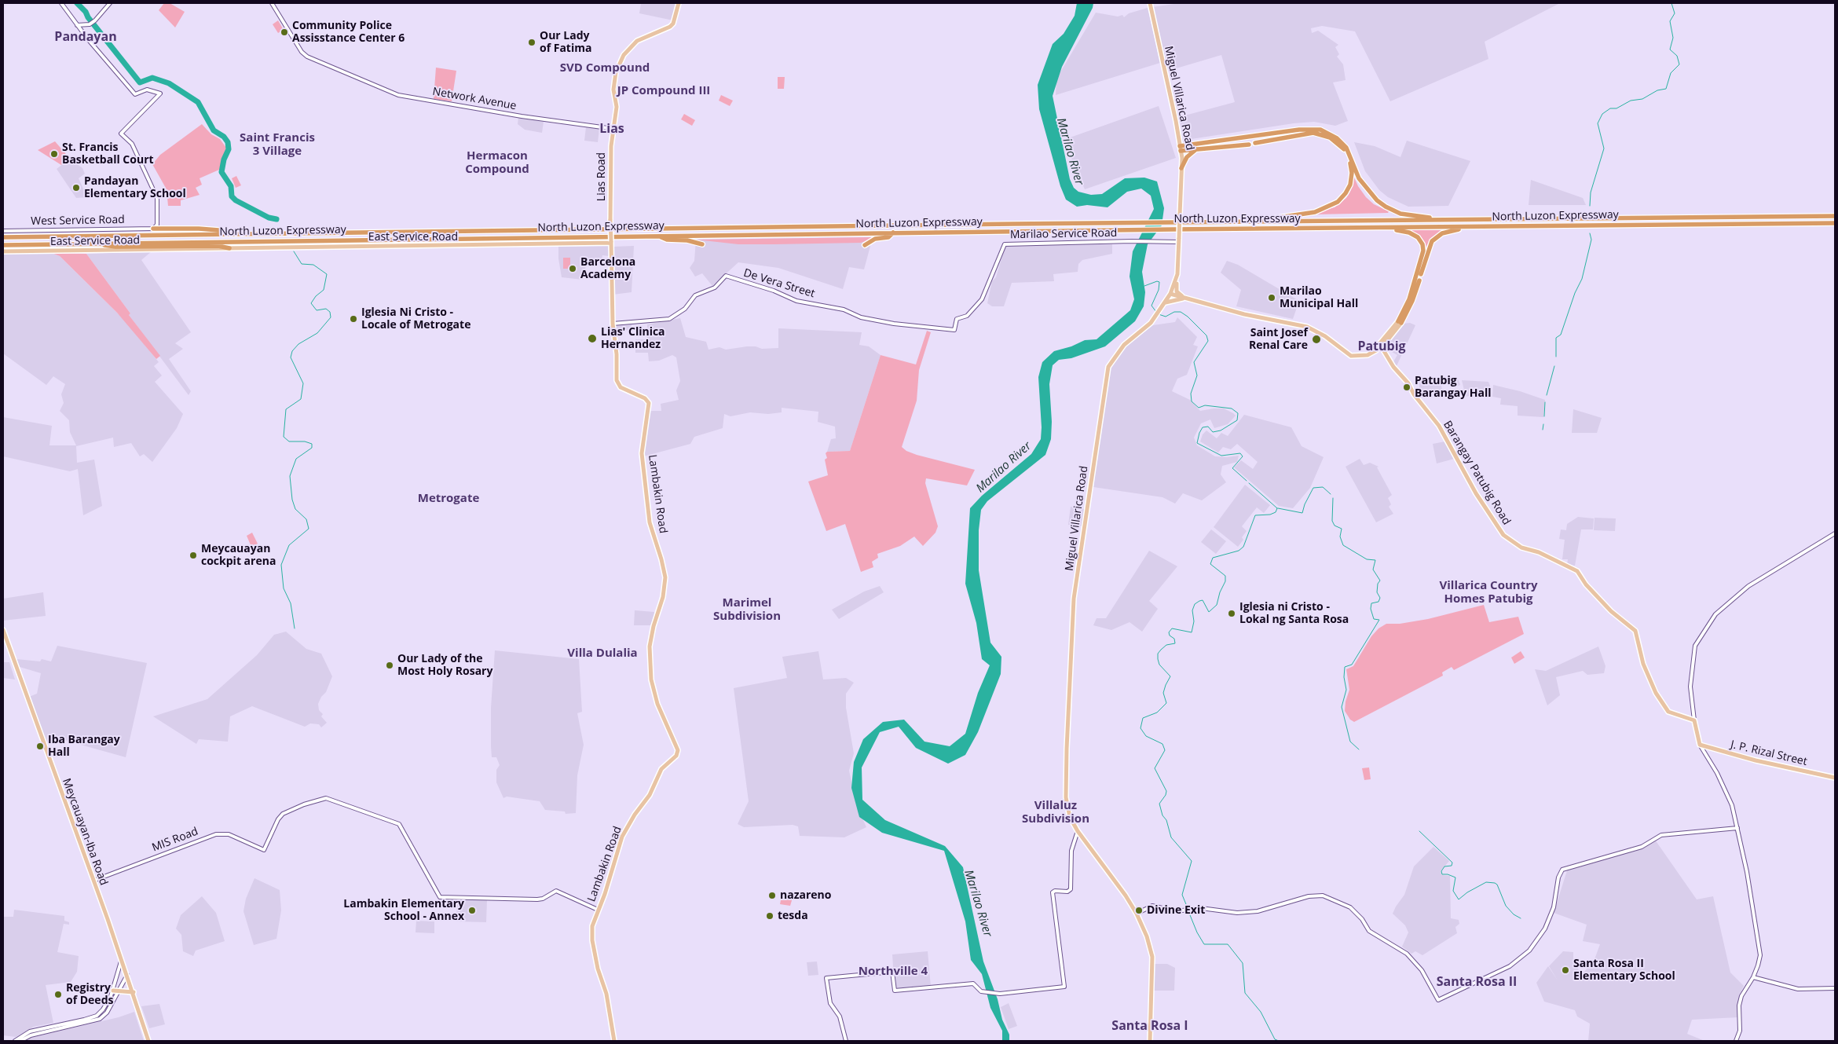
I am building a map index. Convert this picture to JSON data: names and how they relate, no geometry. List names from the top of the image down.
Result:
{
  "streets": {
    "highway": ["North Luzon Expressway"],
    "main road": [
      "Miguel Villarica Road",
      "Lias Road",
      "East Service Road",
      "Barangay Patubig Road",
      "Lambakin Road",
      "J. P. Rizal Street",
      "Meycauayan-Iba Road"
    ],
    "street": [
      "Network Avenue",
      "West Service Road",
      "Marilao Service Road",
      "De Vera Street",
      "MIS Road"
    ]
  },
  "crossings": [
    ["Miguel Villarica Road", "Marilao Service Road"],
    ["Network Avenue", "Lias Road"],
    ["Lias Road", "East Service Road"],
    ["Lias Road", "Lambakin Road"],
    ["Marilao Service Road", "De Vera Street"],
    ["East Service Road", "Lambakin Road"],
    ["De Vera Street", "Lambakin Road"],
    ["Lambakin Road", "MIS Road"],
    ["Meycauayan-Iba Road", "MIS Road"]
  ],
  "districts": [
    "Pandayan",
    "SVD Compound",
    "JP Compound III",
    "Lias",
    "Saint Francis 3 Village",
    "Hermacon Compound",
    "Patubig",
    "Metrogate",
    "Villarica Country Homes Patubig",
    "Marimel Subdivision",
    "Villa Dulalia",
    "Villaluz Subdivision",
    "Northville 4",
    "Santa Rosa II",
    "Santa Rosa I"
  ],
  "water": ["Marilao River"],
  "places": [
    "Community Police Assisstance Center 6",
    "Our Lady of Fatima",
    "St. Francis Basketball Court",
    "Pandayan Elementary School",
    "Barcelona Academy",
    "Marilao Municipal Hall",
    "Iglesia Ni Cristo - Locale of Metrogate",
    "Lias' Clinica Hernandez",
    "Saint Josef Renal Care",
    "Patubig Barangay Hall",
    "Meycauayan cockpit arena",
    "Iglesia ni Cristo - Lokal ng Santa Rosa",
    "Our Lady of the Most Holy Rosary",
    "Iba Barangay Hall",
    "nazareno",
    "Lambakin Elementary School - Annex",
    "Divine Exit",
    "tesda",
    "Santa Rosa II Elementary School",
    "Registry of Deeds"
  ]
}
